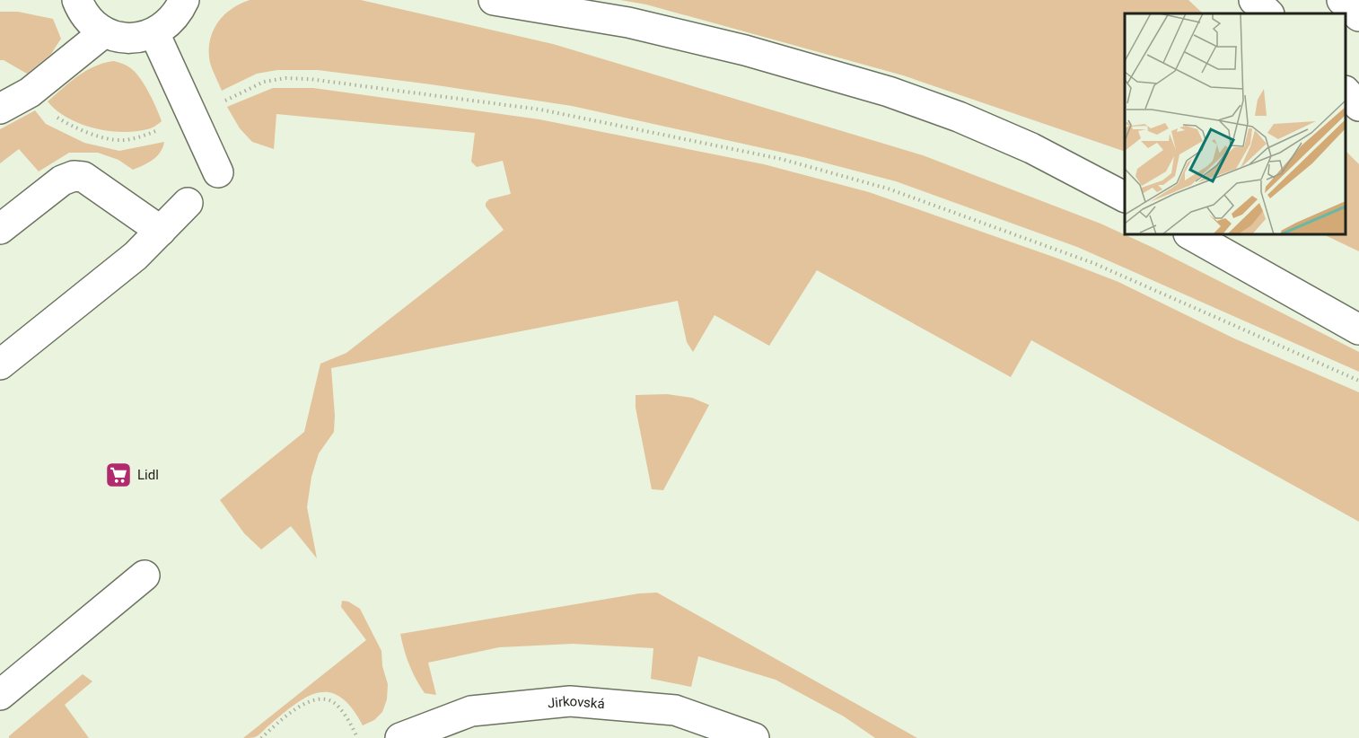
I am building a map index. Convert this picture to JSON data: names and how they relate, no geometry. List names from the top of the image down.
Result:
{
  "streets": {
    "main road": ["Jirkovská"]
  },
  "places": {
    "supermarket": ["Lidl"]
  }
}
